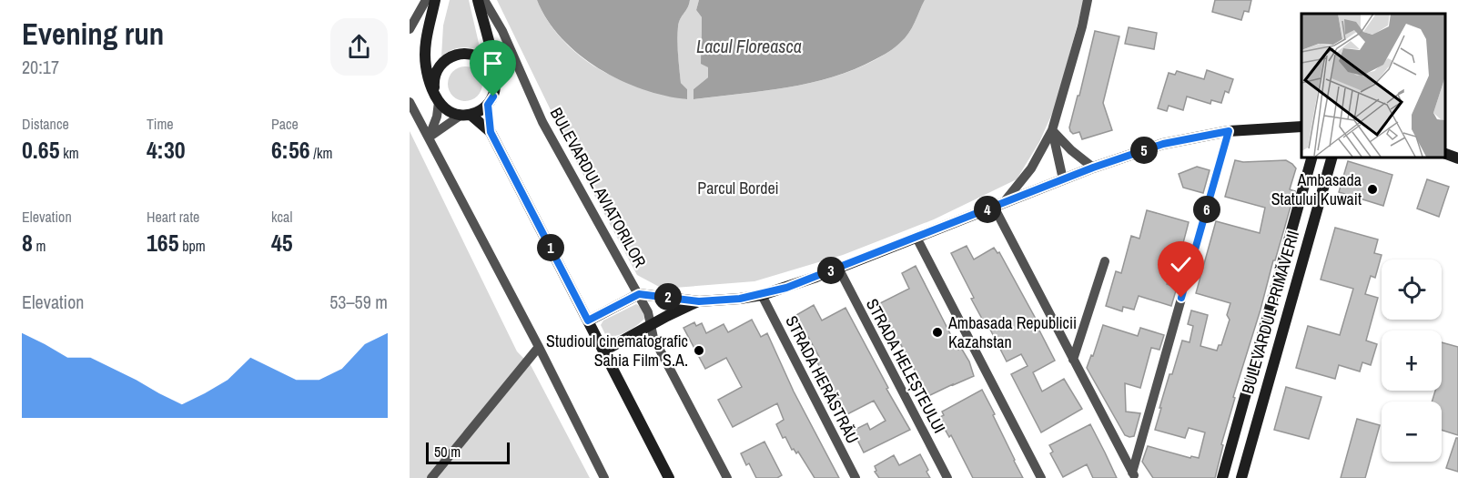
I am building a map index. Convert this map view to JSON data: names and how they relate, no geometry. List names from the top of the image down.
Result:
{
  "streets": {
    "street": [
      "BULEVARDUL AVIATORILOR",
      "BULEVARDUL PRIMĂVERII",
      "STRADA HELEȘTEULUI",
      "STRADA HERĂSTRĂU"
    ]
  },
  "water": ["Lacul Floreasca"],
  "parks": ["Parcul Bordei"],
  "places": ["Ambasada Statului Kuwait", "Ambasada Republicii Kazahstan", "Studioul cinematografic Sahia Film S.A."],
  "scale_bar": "50 m",
  "page": {
    "heading": ["Evening run", "20:17"],
    "stats": [
      ["Distance", "0.65 km"],
      ["Time", "4:30"],
      ["Pace", "6:56 /km"],
      ["Elevation", "8 m"],
      ["Heart rate", "165 bpm"],
      ["kcal", "45"]
    ],
    "pins": [
      "5",
      "4",
      "6",
      "1",
      "3",
      "2"
    ],
    "map_buttons": ["+", "−"],
    "chart": ["Elevation", "53–59 m"],
    "scale": "50 m"
  }
}
